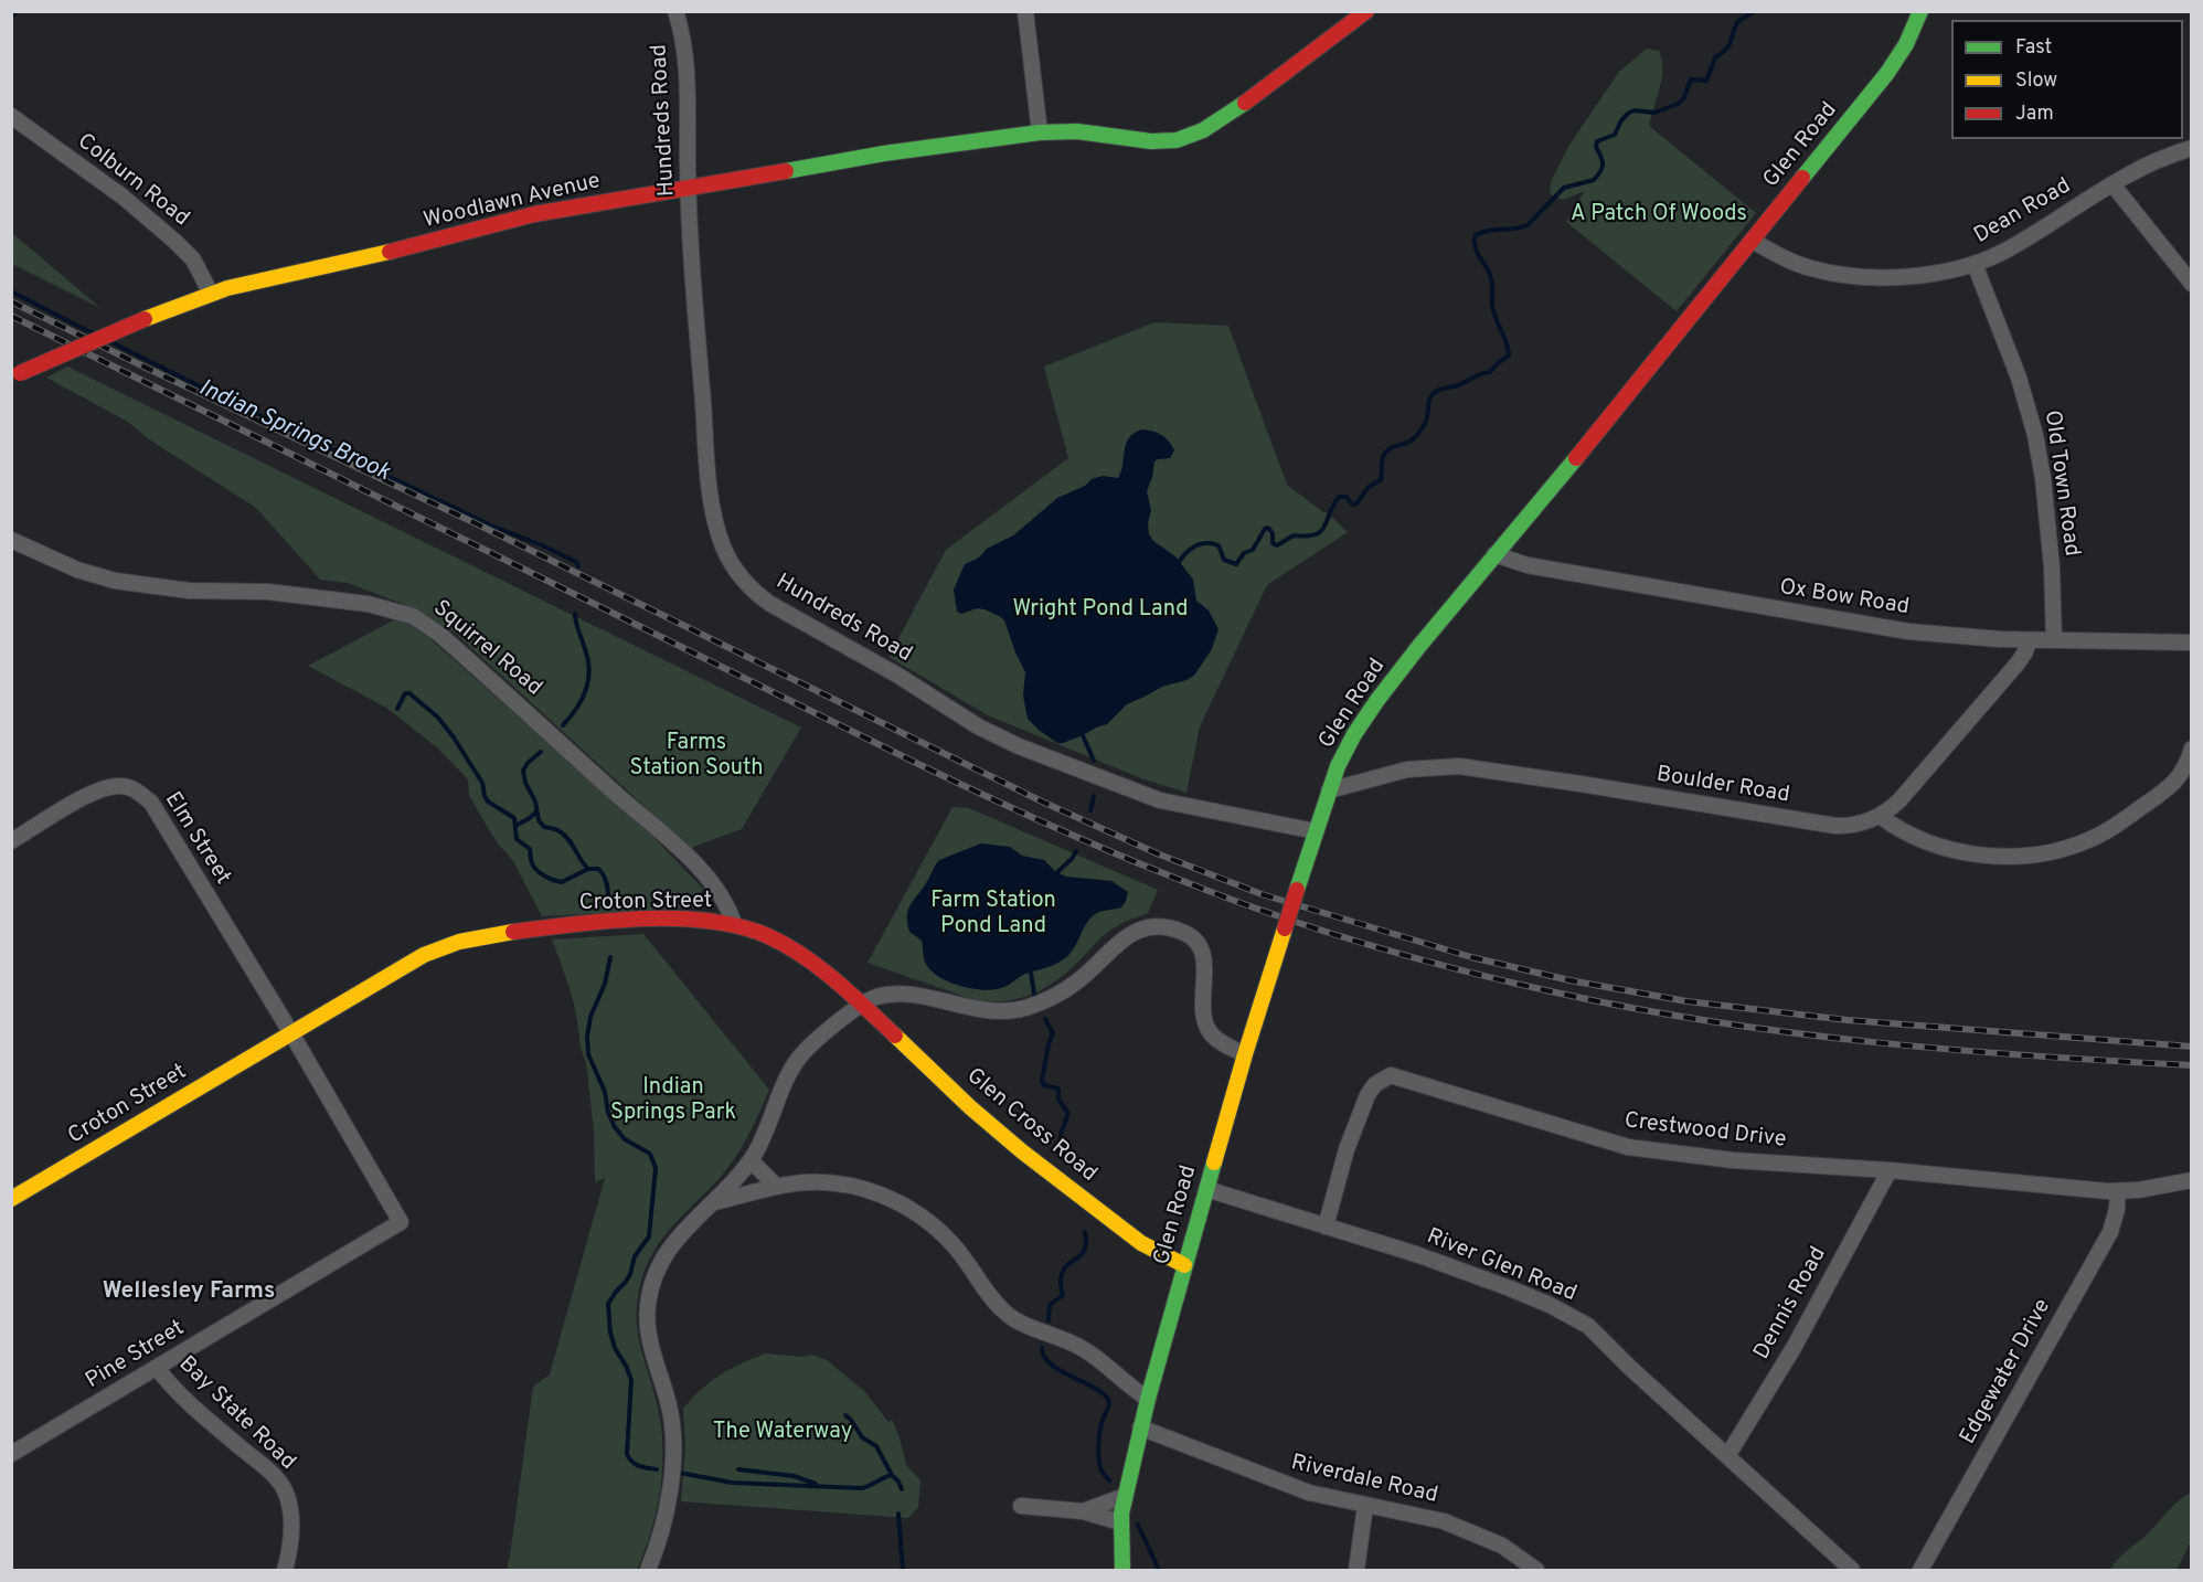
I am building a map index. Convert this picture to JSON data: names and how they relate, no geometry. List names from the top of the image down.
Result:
{
  "streets": {
    "street": [
      "Hundreds Road",
      "Glen Road",
      "Colburn Road",
      "Woodlawn Avenue",
      "Dean Road",
      "Old Town Road",
      "Ox Bow Road",
      "Squirrel Road",
      "Boulder Road",
      "Elm Street",
      "Croton Street",
      "Glen Cross Road",
      "Crestwood Drive",
      "River Glen Road",
      "Dennis Road",
      "Pine Street",
      "Edgewater Drive",
      "Bay State Road",
      "Riverdale Road"
    ]
  },
  "crossings": [
    ["Hundreds Road", "Glen Road"],
    ["Hundreds Road", "Woodlawn Avenue"],
    ["Glen Road", "Dean Road"],
    ["Glen Road", "Ox Bow Road"],
    ["Glen Road", "Boulder Road"],
    ["Glen Road", "Glen Cross Road"],
    ["Glen Road", "River Glen Road"],
    ["Glen Road", "Riverdale Road"],
    ["Colburn Road", "Woodlawn Avenue"],
    ["Dean Road", "Old Town Road"],
    ["Old Town Road", "Ox Bow Road"],
    ["Ox Bow Road", "Boulder Road"],
    ["Squirrel Road", "Croton Street"],
    ["Elm Street", "Croton Street"],
    ["Elm Street", "Pine Street"],
    ["Croton Street", "Glen Cross Road"],
    ["Croton Street", "Pine Street"],
    ["Crestwood Drive", "River Glen Road"],
    ["Crestwood Drive", "Dennis Road"],
    ["Crestwood Drive", "Edgewater Drive"],
    ["River Glen Road", "Dennis Road"],
    ["Pine Street", "Bay State Road"]
  ],
  "districts": ["Wellesley Farms"],
  "water": ["Indian Springs Brook"],
  "parks": [
    "A Patch Of Woods",
    "Wright Pond Land",
    "Farms Station South",
    "Farm Station Pond Land",
    "Indian Springs Park",
    "The Waterway"
  ],
  "legend": ["Fast", "Slow", "Jam"]
}
